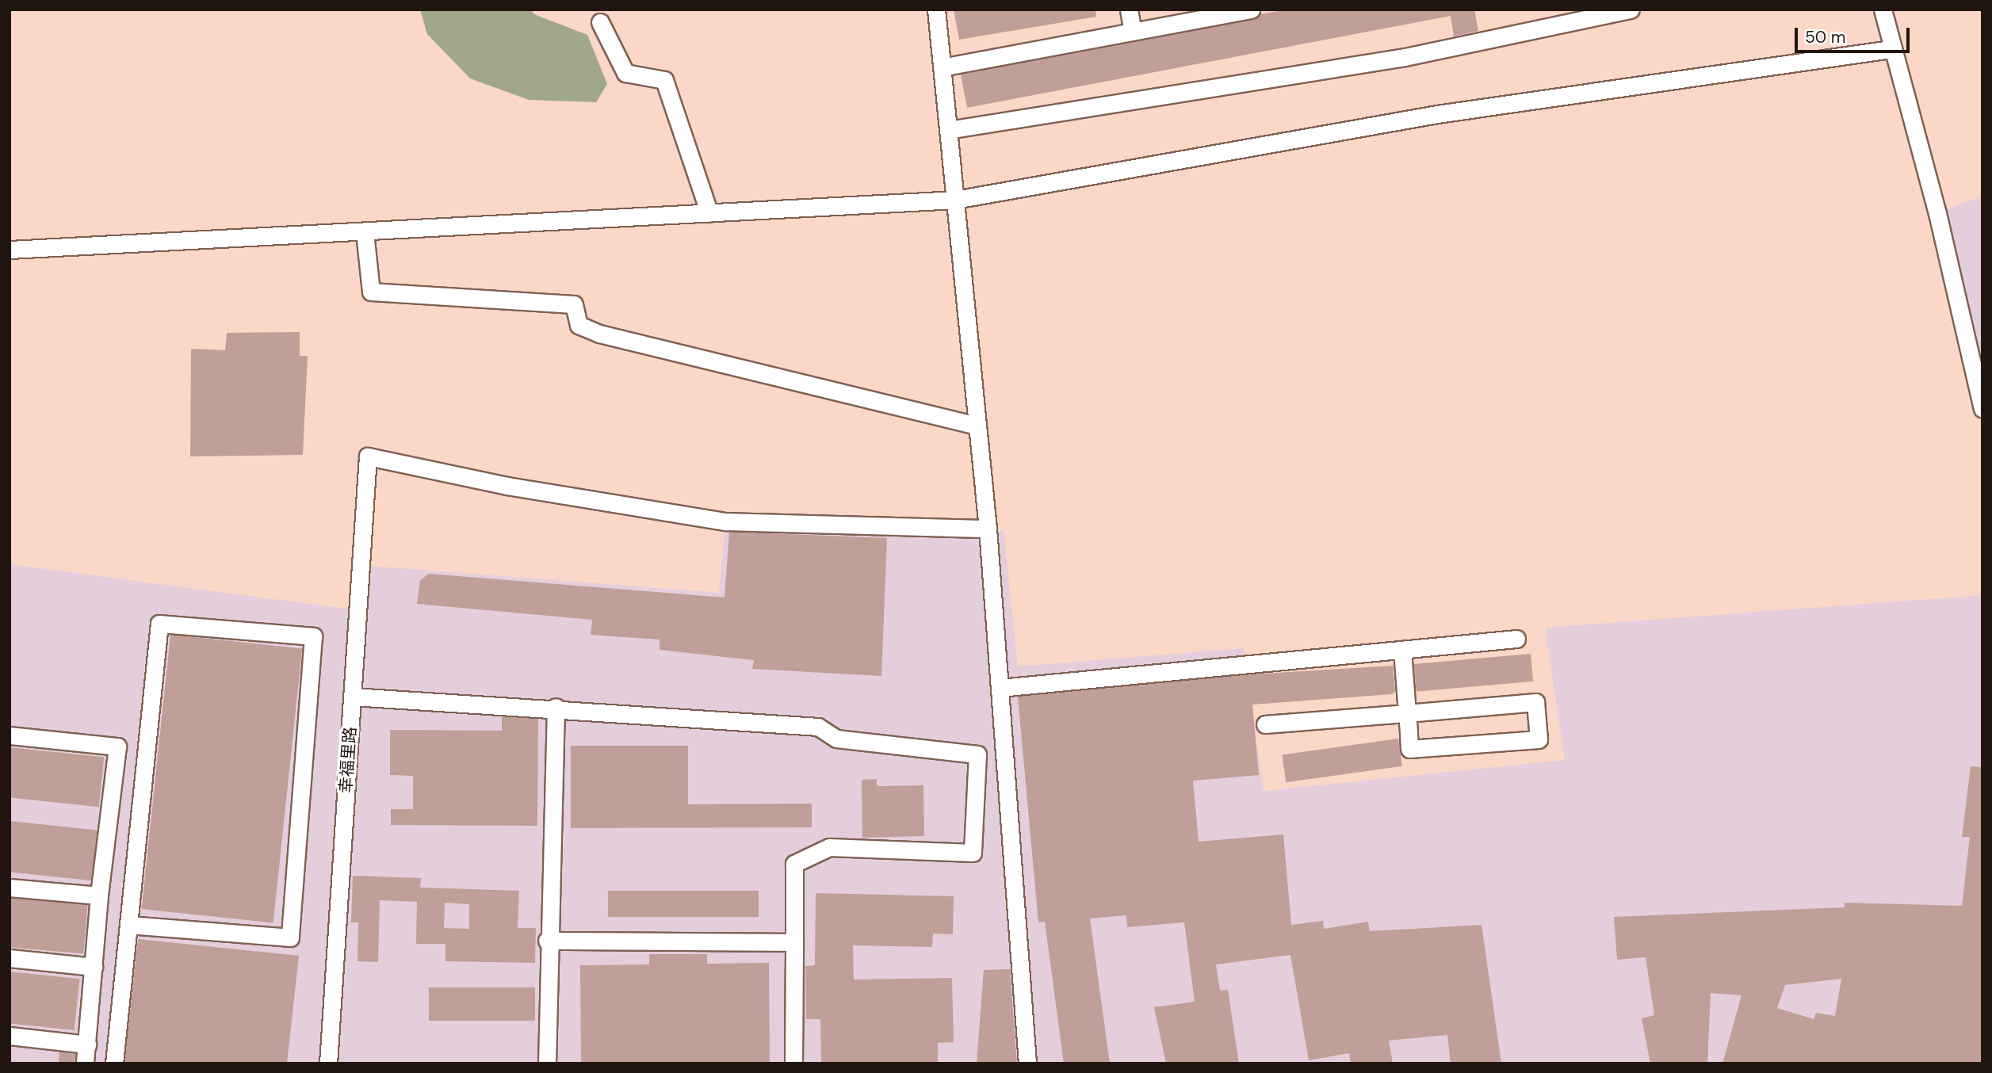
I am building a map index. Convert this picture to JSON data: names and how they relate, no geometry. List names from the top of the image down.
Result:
{
  "streets": {
    "street": ["幸福里路"]
  },
  "scale_bar": "50 m"
}
